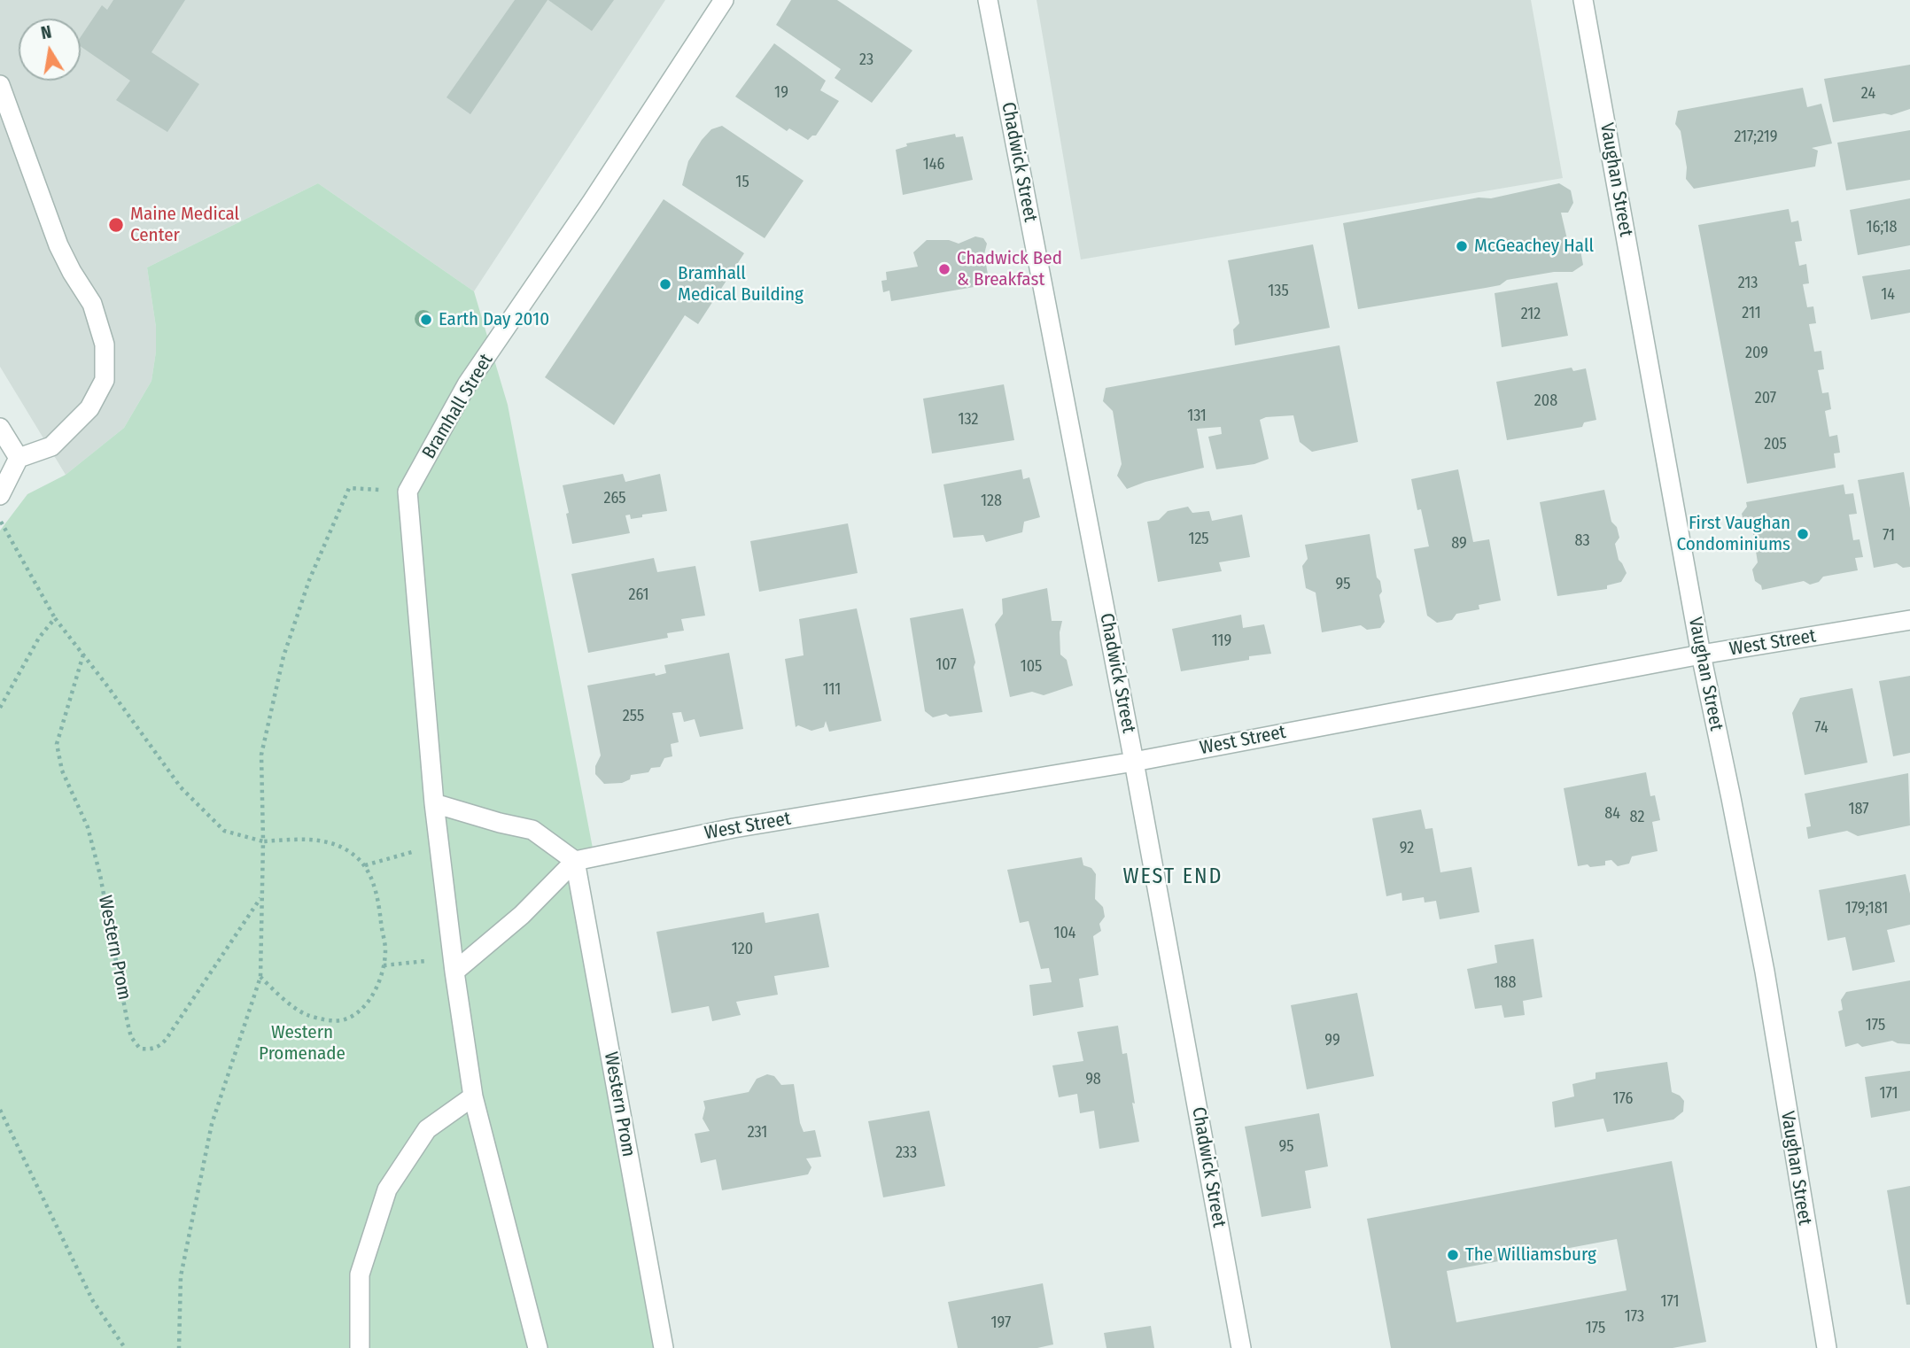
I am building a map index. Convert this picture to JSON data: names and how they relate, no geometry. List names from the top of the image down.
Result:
{
  "streets": {
    "street": [
      "Chadwick Street",
      "Vaughan Street",
      "Bramhall Street",
      "West Street",
      "Western Prom"
    ]
  },
  "crossings": [
    ["Chadwick Street", "West Street"],
    ["Vaughan Street", "West Street"],
    ["West Street", "Western Prom"]
  ],
  "districts": ["WEST END"],
  "parks": ["Western Promenade"],
  "places": [
    "Maine Medical Center",
    "McGeachey Hall",
    "Chadwick Bed & Breakfast",
    "Bramhall Medical Building",
    "Earth Day 2010",
    "First Vaughan Condominiums",
    "The Williamsburg"
  ],
  "house_numbers": [
    "23",
    "19",
    "24",
    "217;219",
    "146",
    "15",
    "16;18",
    "213",
    "135",
    "14",
    "211",
    "212",
    "209",
    "207",
    "208",
    "131",
    "132",
    "205",
    "265",
    "128",
    "71",
    "125",
    "83",
    "89",
    "95",
    "261",
    "119",
    "107",
    "105",
    "111",
    "255",
    "74",
    "187",
    "84",
    "82",
    "92",
    "179;181",
    "104",
    "120",
    "188",
    "175",
    "99",
    "98",
    "171",
    "176",
    "231",
    "95",
    "233",
    "171",
    "173",
    "197",
    "175"
  ],
  "north": "top"
}
